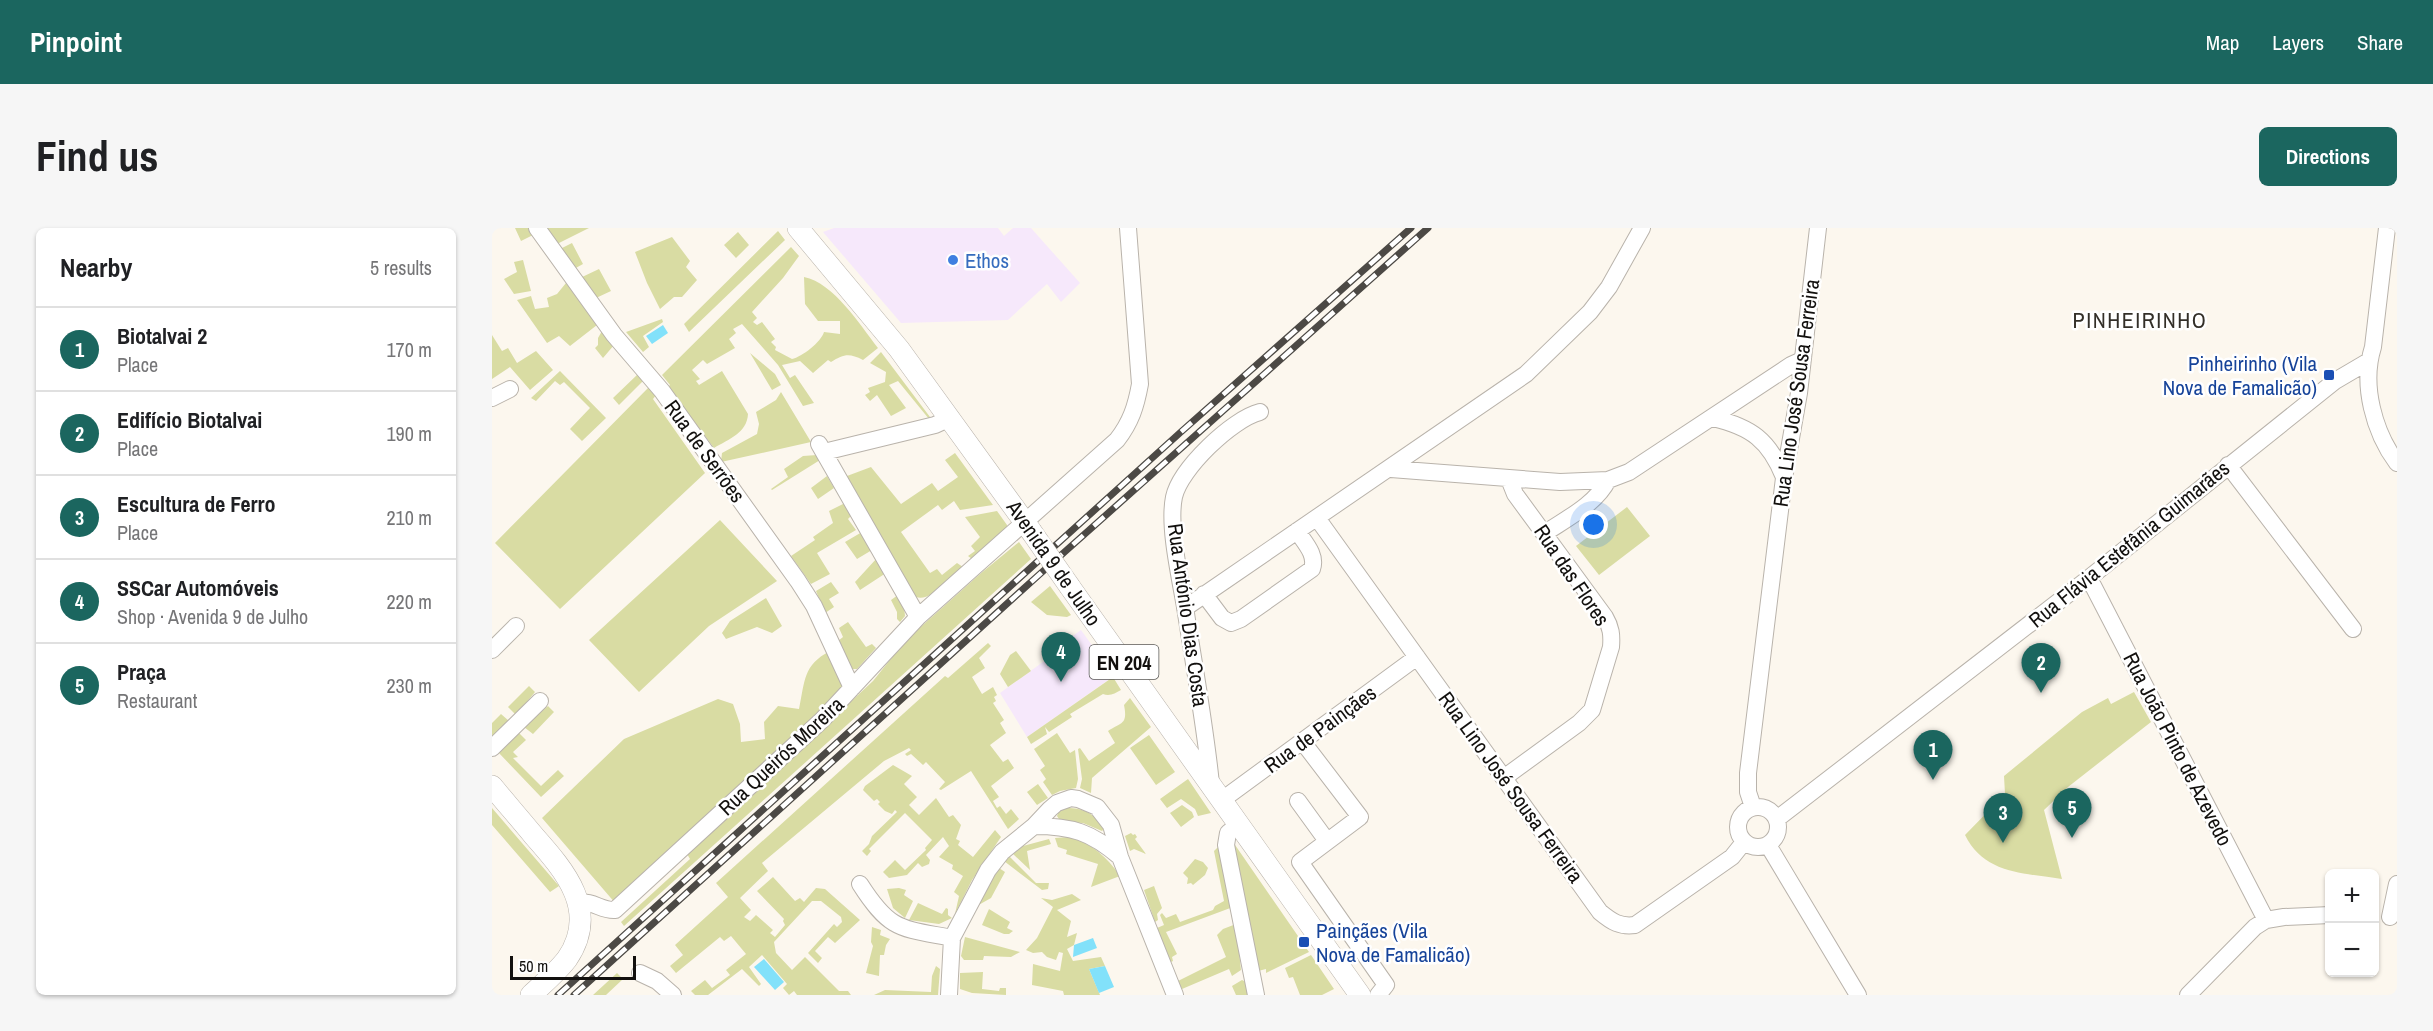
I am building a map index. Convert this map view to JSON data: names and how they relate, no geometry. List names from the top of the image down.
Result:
{
  "streets": {
    "main road": ["Avenida 9 de Julho", "EN 204"],
    "street": [
      "Rua Lino José Sousa Ferreira",
      "Rua de Serrões",
      "Rua Flávia Estefânia Guimarães",
      "Rua das Flores",
      "Rua António Dias Costa",
      "Rua de Painçães",
      "Rua João Pinto de Azevedo",
      "Rua Queirós Moreira"
    ]
  },
  "crossings": [
    ["Rua Lino José Sousa Ferreira", "Rua Flávia Estefânia Guimarães"],
    ["Rua Lino José Sousa Ferreira", "Rua das Flores"],
    ["Rua Lino José Sousa Ferreira", "Rua de Painçães"],
    ["Rua de Serrões", "Rua Queirós Moreira"],
    ["Rua Flávia Estefânia Guimarães", "Rua João Pinto de Azevedo"],
    ["Avenida 9 de Julho", "Rua António Dias Costa"],
    ["Avenida 9 de Julho", "Rua de Painçães"],
    ["Avenida 9 de Julho", "Rua Queirós Moreira"],
    ["Rua António Dias Costa", "Rua de Painçães"]
  ],
  "districts": ["PINHEIRINHO"],
  "places": {
    "other": ["Ethos"],
    "transit": ["Pinheirinho (Vila Nova de Famalicão)", "Painçães (Vila Nova de Famalicão)"]
  },
  "scale_bar": "50 m",
  "page": {
    "header": "Pinpoint",
    "nav": ["Map", "Layers", "Share"],
    "buttons": "Directions",
    "title": "Find us",
    "heading": ["Nearby", "5 results"],
    "list": [
      {
        "mark": "1",
        "name": "Biotalvai 2",
        "note": "Place",
        "value": "170 m"
      },
      {
        "mark": "2",
        "name": "Edifício Biotalvai",
        "note": "Place",
        "value": "190 m"
      },
      {
        "mark": "3",
        "name": "Escultura de Ferro",
        "note": "Place",
        "value": "210 m"
      },
      {
        "mark": "4",
        "name": "SSCar Automóveis",
        "note": "Shop · Avenida 9 de Julho",
        "value": "220 m"
      },
      {
        "mark": "5",
        "name": "Praça",
        "note": "Restaurant",
        "value": "230 m"
      }
    ],
    "pins": [
      "4",
      "2",
      "1",
      "5",
      "3"
    ],
    "map_buttons": ["+", "−"],
    "scale": "50 m"
  }
}
